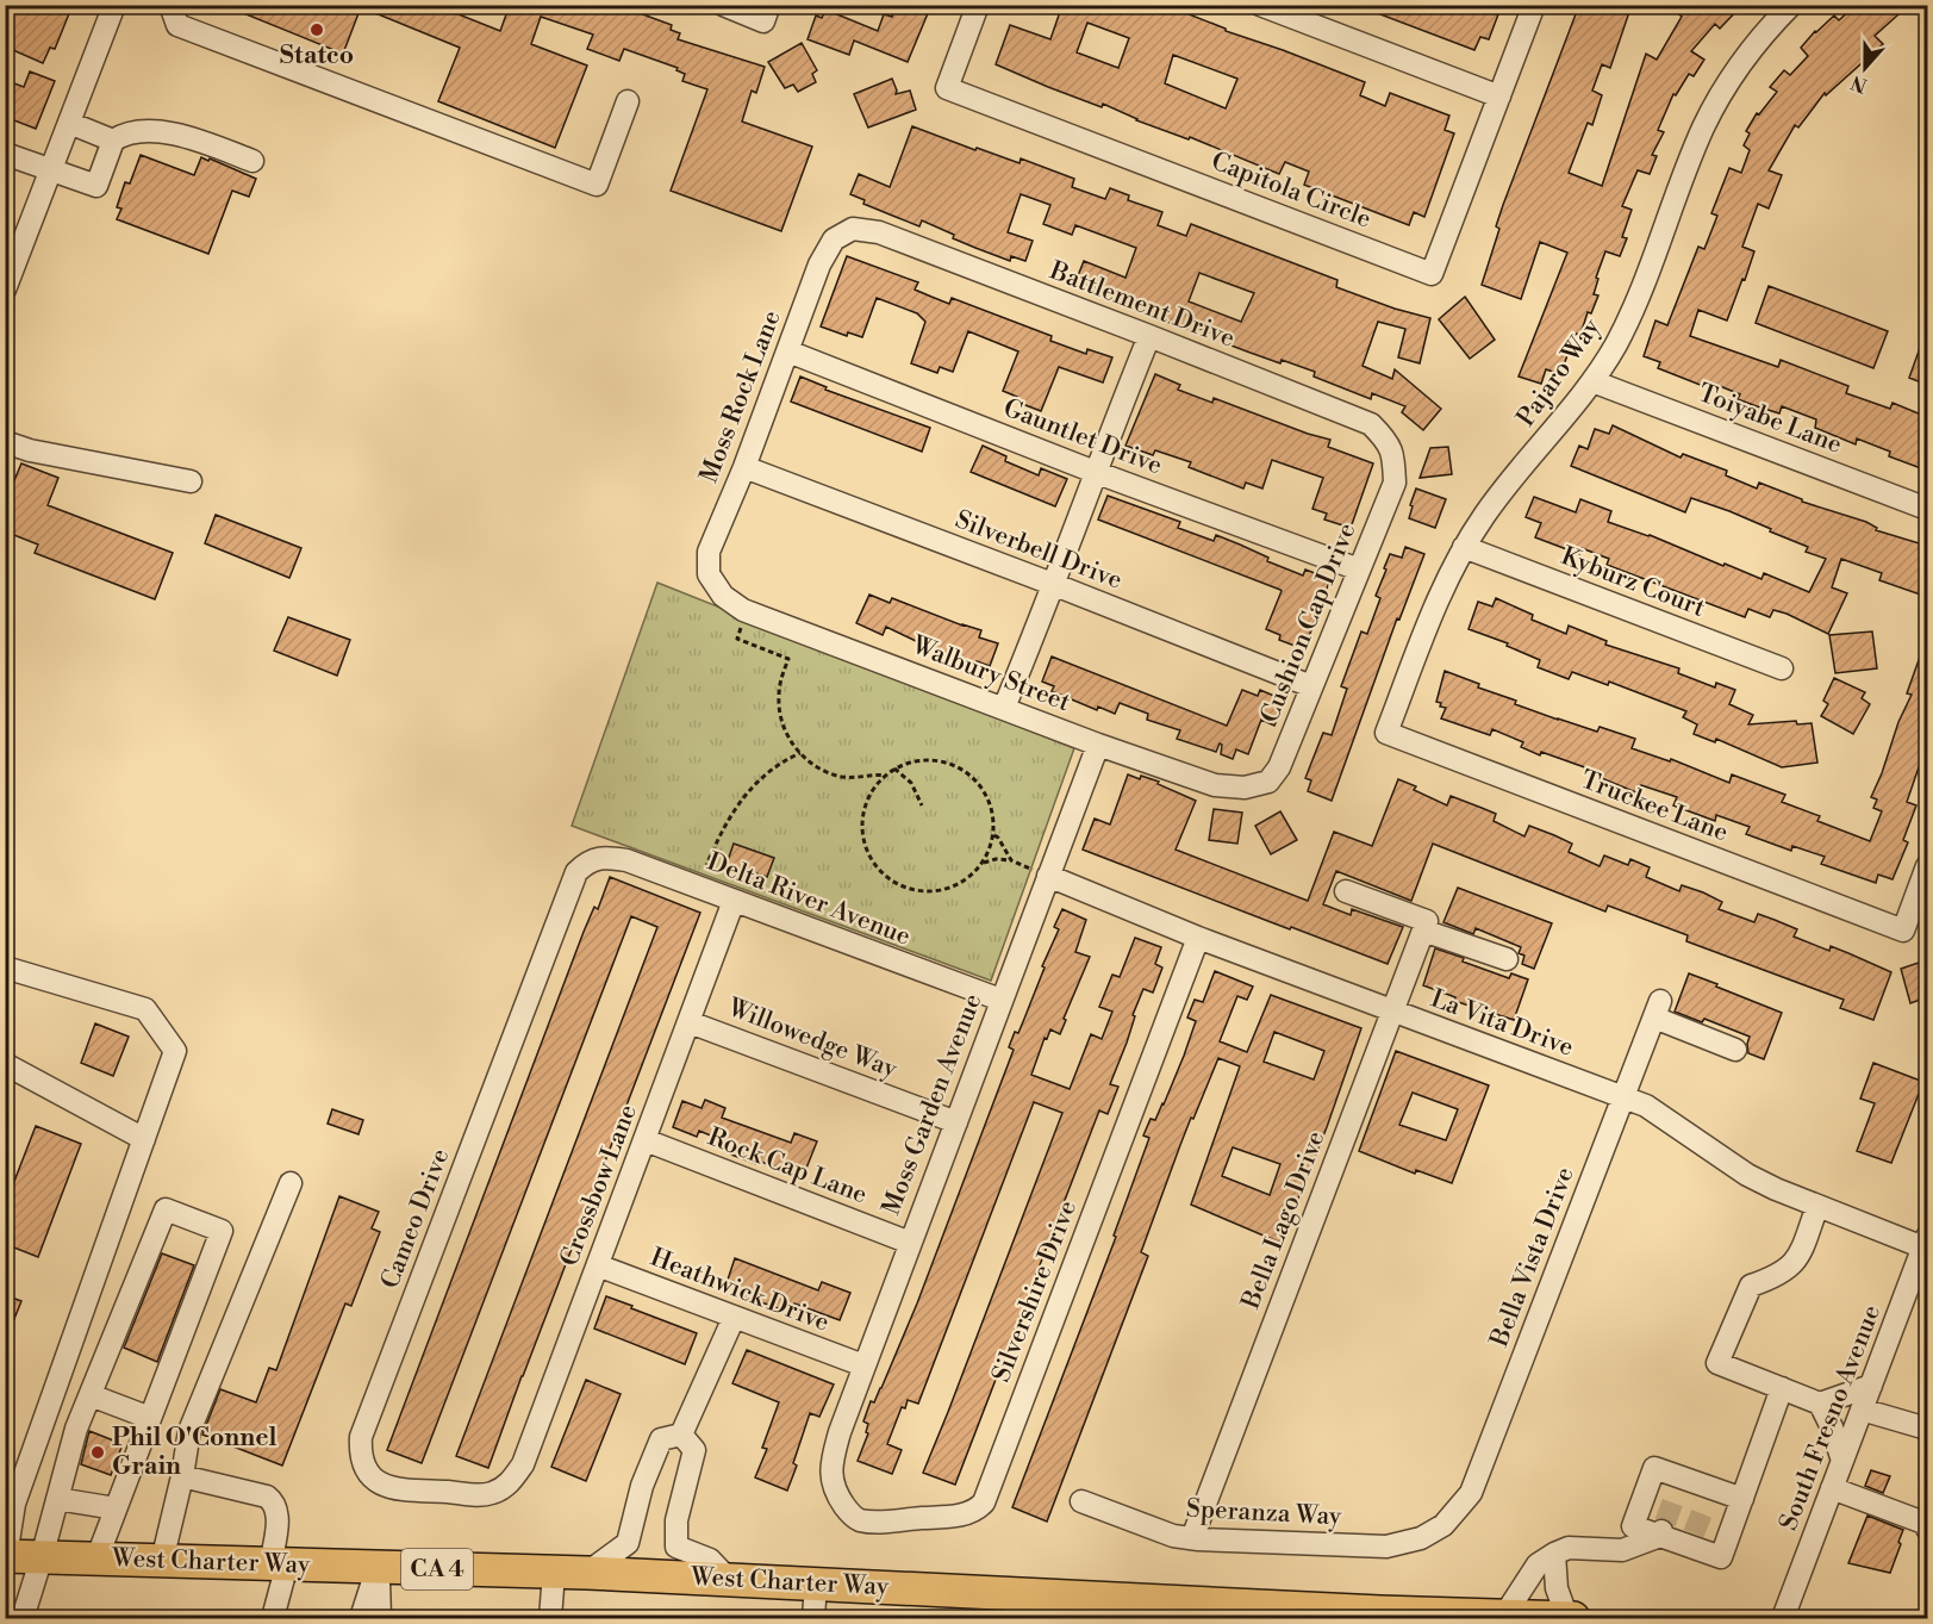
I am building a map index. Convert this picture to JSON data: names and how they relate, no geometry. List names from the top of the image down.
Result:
{
  "streets": {
    "highway": ["West Charter Way", "CA 4"],
    "street": [
      "Capitola Circle",
      "Battlement Drive",
      "Pajaro Way",
      "Moss Rock Lane",
      "Toiyabe Lane",
      "Gauntlet Drive",
      "Silverbell Drive",
      "Kyburz Court",
      "Cushion Cap Drive",
      "Walbury Street",
      "Truckee Lane",
      "Delta River Avenue",
      "La Vita Drive",
      "Willowedge Way",
      "Moss Garden Avenue",
      "Rock Cap Lane",
      "Crossbow Lane",
      "Cameo Drive",
      "Bella Lago Drive",
      "Bella Vista Drive",
      "Heathwick Drive",
      "Silvershire Drive",
      "South Fresno Avenue",
      "Speranza Way"
    ]
  },
  "crossings": [
    ["Battlement Drive", "Moss Rock Lane"],
    ["Battlement Drive", "Cushion Cap Drive"],
    ["Pajaro Way", "Toiyabe Lane"],
    ["Pajaro Way", "Kyburz Court"],
    ["Pajaro Way", "Truckee Lane"],
    ["Moss Rock Lane", "Gauntlet Drive"],
    ["Moss Rock Lane", "Silverbell Drive"],
    ["Moss Rock Lane", "Walbury Street"],
    ["Gauntlet Drive", "Cushion Cap Drive"],
    ["Silverbell Drive", "Cushion Cap Drive"],
    ["Cushion Cap Drive", "Walbury Street"],
    ["Walbury Street", "Moss Garden Avenue"],
    ["Delta River Avenue", "Moss Garden Avenue"],
    ["Delta River Avenue", "Crossbow Lane"],
    ["Delta River Avenue", "Cameo Drive"],
    ["La Vita Drive", "Moss Garden Avenue"],
    ["La Vita Drive", "Bella Lago Drive"],
    ["La Vita Drive", "Bella Vista Drive"],
    ["La Vita Drive", "Silvershire Drive"],
    ["La Vita Drive", "South Fresno Avenue"],
    ["Willowedge Way", "Moss Garden Avenue"],
    ["Willowedge Way", "Crossbow Lane"],
    ["Moss Garden Avenue", "Rock Cap Lane"],
    ["Moss Garden Avenue", "Heathwick Drive"],
    ["Moss Garden Avenue", "Silvershire Drive"],
    ["Rock Cap Lane", "Crossbow Lane"],
    ["Crossbow Lane", "Cameo Drive"],
    ["Crossbow Lane", "Heathwick Drive"],
    ["Bella Lago Drive", "Speranza Way"],
    ["Bella Vista Drive", "Speranza Way"]
  ],
  "places": ["Statco", "Phil O'Connel Grain"],
  "north": "bottom"
}
